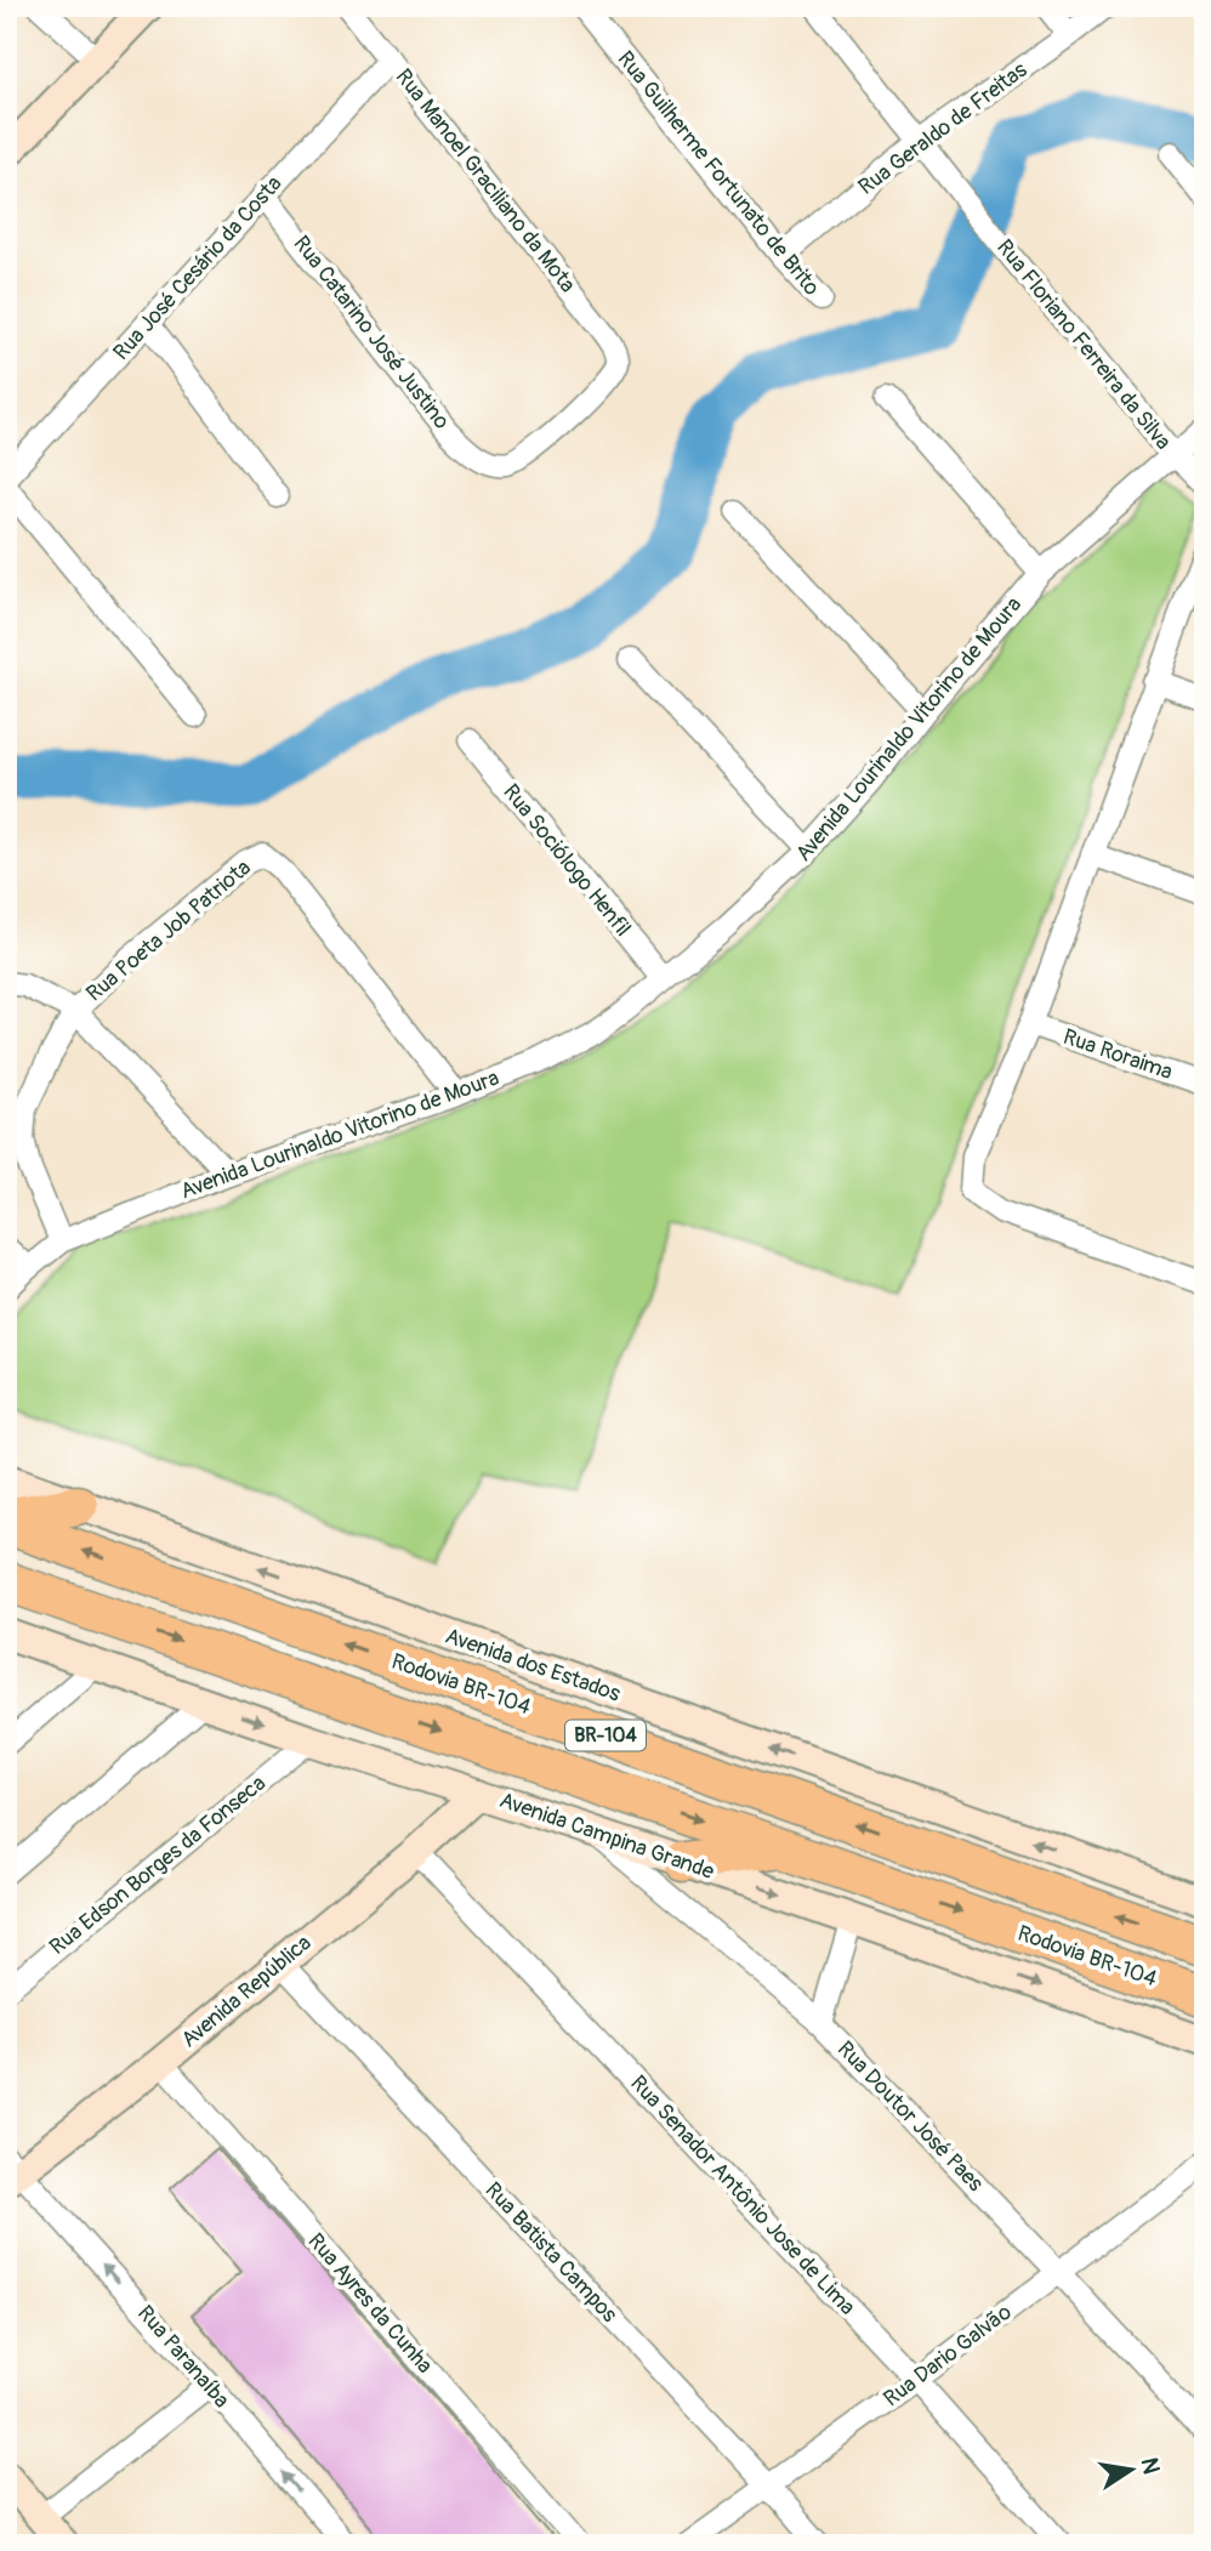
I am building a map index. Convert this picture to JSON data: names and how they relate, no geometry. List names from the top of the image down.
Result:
{
  "streets": {
    "highway": ["Rodovia BR-104", "BR-104"],
    "main road": ["Avenida dos Estados", "Avenida Campina Grande", "Avenida República"],
    "street": [
      "Rua Geraldo de Freitas",
      "Rua Guilherme Fortunato de Brito",
      "Rua Manoel Graciliano da Mota",
      "Rua José Cesário da Costa",
      "Rua Catarino José Justino",
      "Rua Floriano Ferreira da Silva",
      "Avenida Lourinaldo Vitorino de Moura",
      "Rua Sociólogo Henfil",
      "Rua Poeta Job Patriota",
      "Rua Roraima",
      "Rua Edson Borges da Fonseca",
      "Rua Doutor José Paes",
      "Rua Senador Antônio Jose de Lima",
      "Rua Batista Campos",
      "Rua Ayres da Cunha",
      "Rua Dario Galvão",
      "Rua Paranaíba"
    ]
  },
  "crossings": [
    ["Rua Geraldo de Freitas", "Rua Guilherme Fortunato de Brito"],
    ["Rua Geraldo de Freitas", "Rua Floriano Ferreira da Silva"],
    ["Rua Manoel Graciliano da Mota", "Rua José Cesário da Costa"],
    ["Rua Manoel Graciliano da Mota", "Rua Catarino José Justino"],
    ["Rua José Cesário da Costa", "Rua Catarino José Justino"],
    ["Rua Floriano Ferreira da Silva", "Avenida Lourinaldo Vitorino de Moura"],
    ["Avenida Lourinaldo Vitorino de Moura", "Rua Sociólogo Henfil"],
    ["Avenida Lourinaldo Vitorino de Moura", "Rua Poeta Job Patriota"],
    ["Avenida Campina Grande", "Rua Edson Borges da Fonseca"],
    ["Avenida Campina Grande", "Avenida República"],
    ["Avenida Campina Grande", "Rua Doutor José Paes"],
    ["Avenida República", "Rua Senador Antônio Jose de Lima"],
    ["Avenida República", "Rua Batista Campos"],
    ["Avenida República", "Rua Ayres da Cunha"],
    ["Avenida República", "Rua Paranaíba"],
    ["Rua Doutor José Paes", "Rua Dario Galvão"],
    ["Rua Senador Antônio Jose de Lima", "Rua Dario Galvão"],
    ["Rua Batista Campos", "Rua Dario Galvão"]
  ],
  "one_way": ["Avenida dos Estados", "Avenida Campina Grande", "Rua Paranaíba"],
  "north": "right"
}
